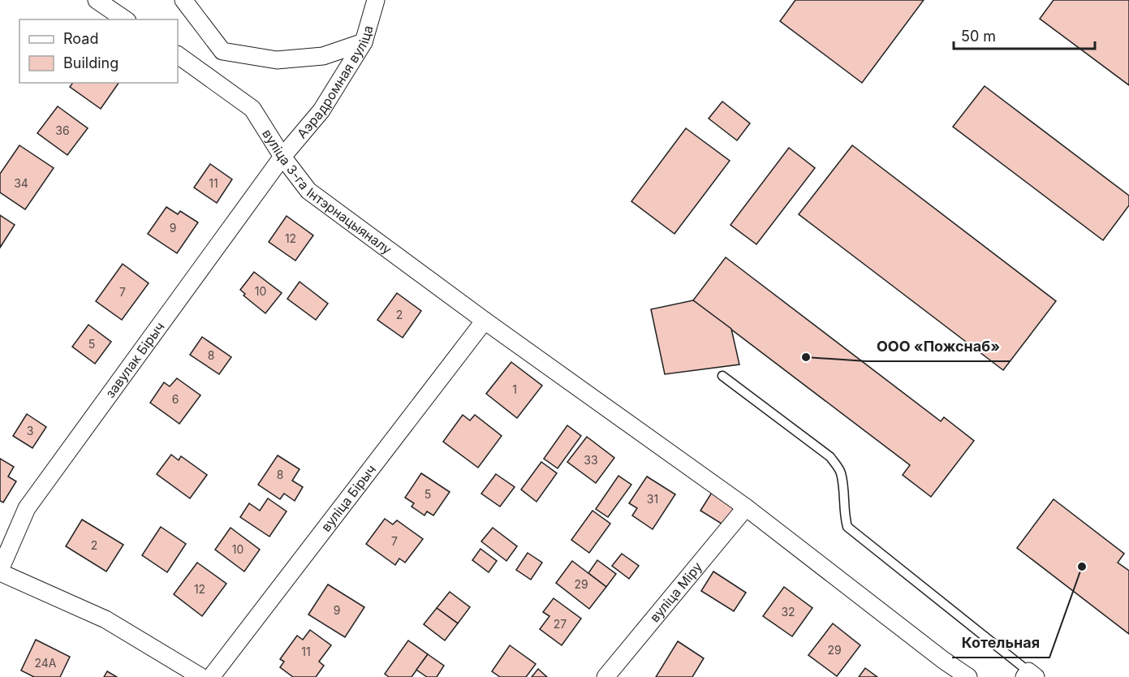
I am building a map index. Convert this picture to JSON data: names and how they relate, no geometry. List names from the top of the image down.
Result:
{
  "streets": {
    "street": [
      "Аэрадромная вуліца",
      "вуліца 3-га Інтэрнацыяналу",
      "завулак Бірыч",
      "вуліца Бірыч",
      "вуліца Міру"
    ]
  },
  "crossings": [
    ["Аэрадромная вуліца", "вуліца 3-га Інтэрнацыяналу"],
    ["Аэрадромная вуліца", "завулак Бірыч"],
    ["вуліца 3-га Інтэрнацыяналу", "завулак Бірыч"],
    ["вуліца 3-га Інтэрнацыяналу", "вуліца Бірыч"],
    ["вуліца 3-га Інтэрнацыяналу", "вуліца Міру"]
  ],
  "places": ["ООО «Пожснаб»", "Котельная"],
  "house_numbers": [
    "36",
    "34",
    "11",
    "9",
    "12",
    "10",
    "7",
    "2",
    "5",
    "8",
    "1",
    "6",
    "3",
    "33",
    "8",
    "5",
    "31",
    "7",
    "2",
    "10",
    "29",
    "12",
    "9",
    "32",
    "27",
    "29",
    "11",
    "24А"
  ],
  "legend": ["Road", "Building"],
  "scale_bar": "50 m"
}
